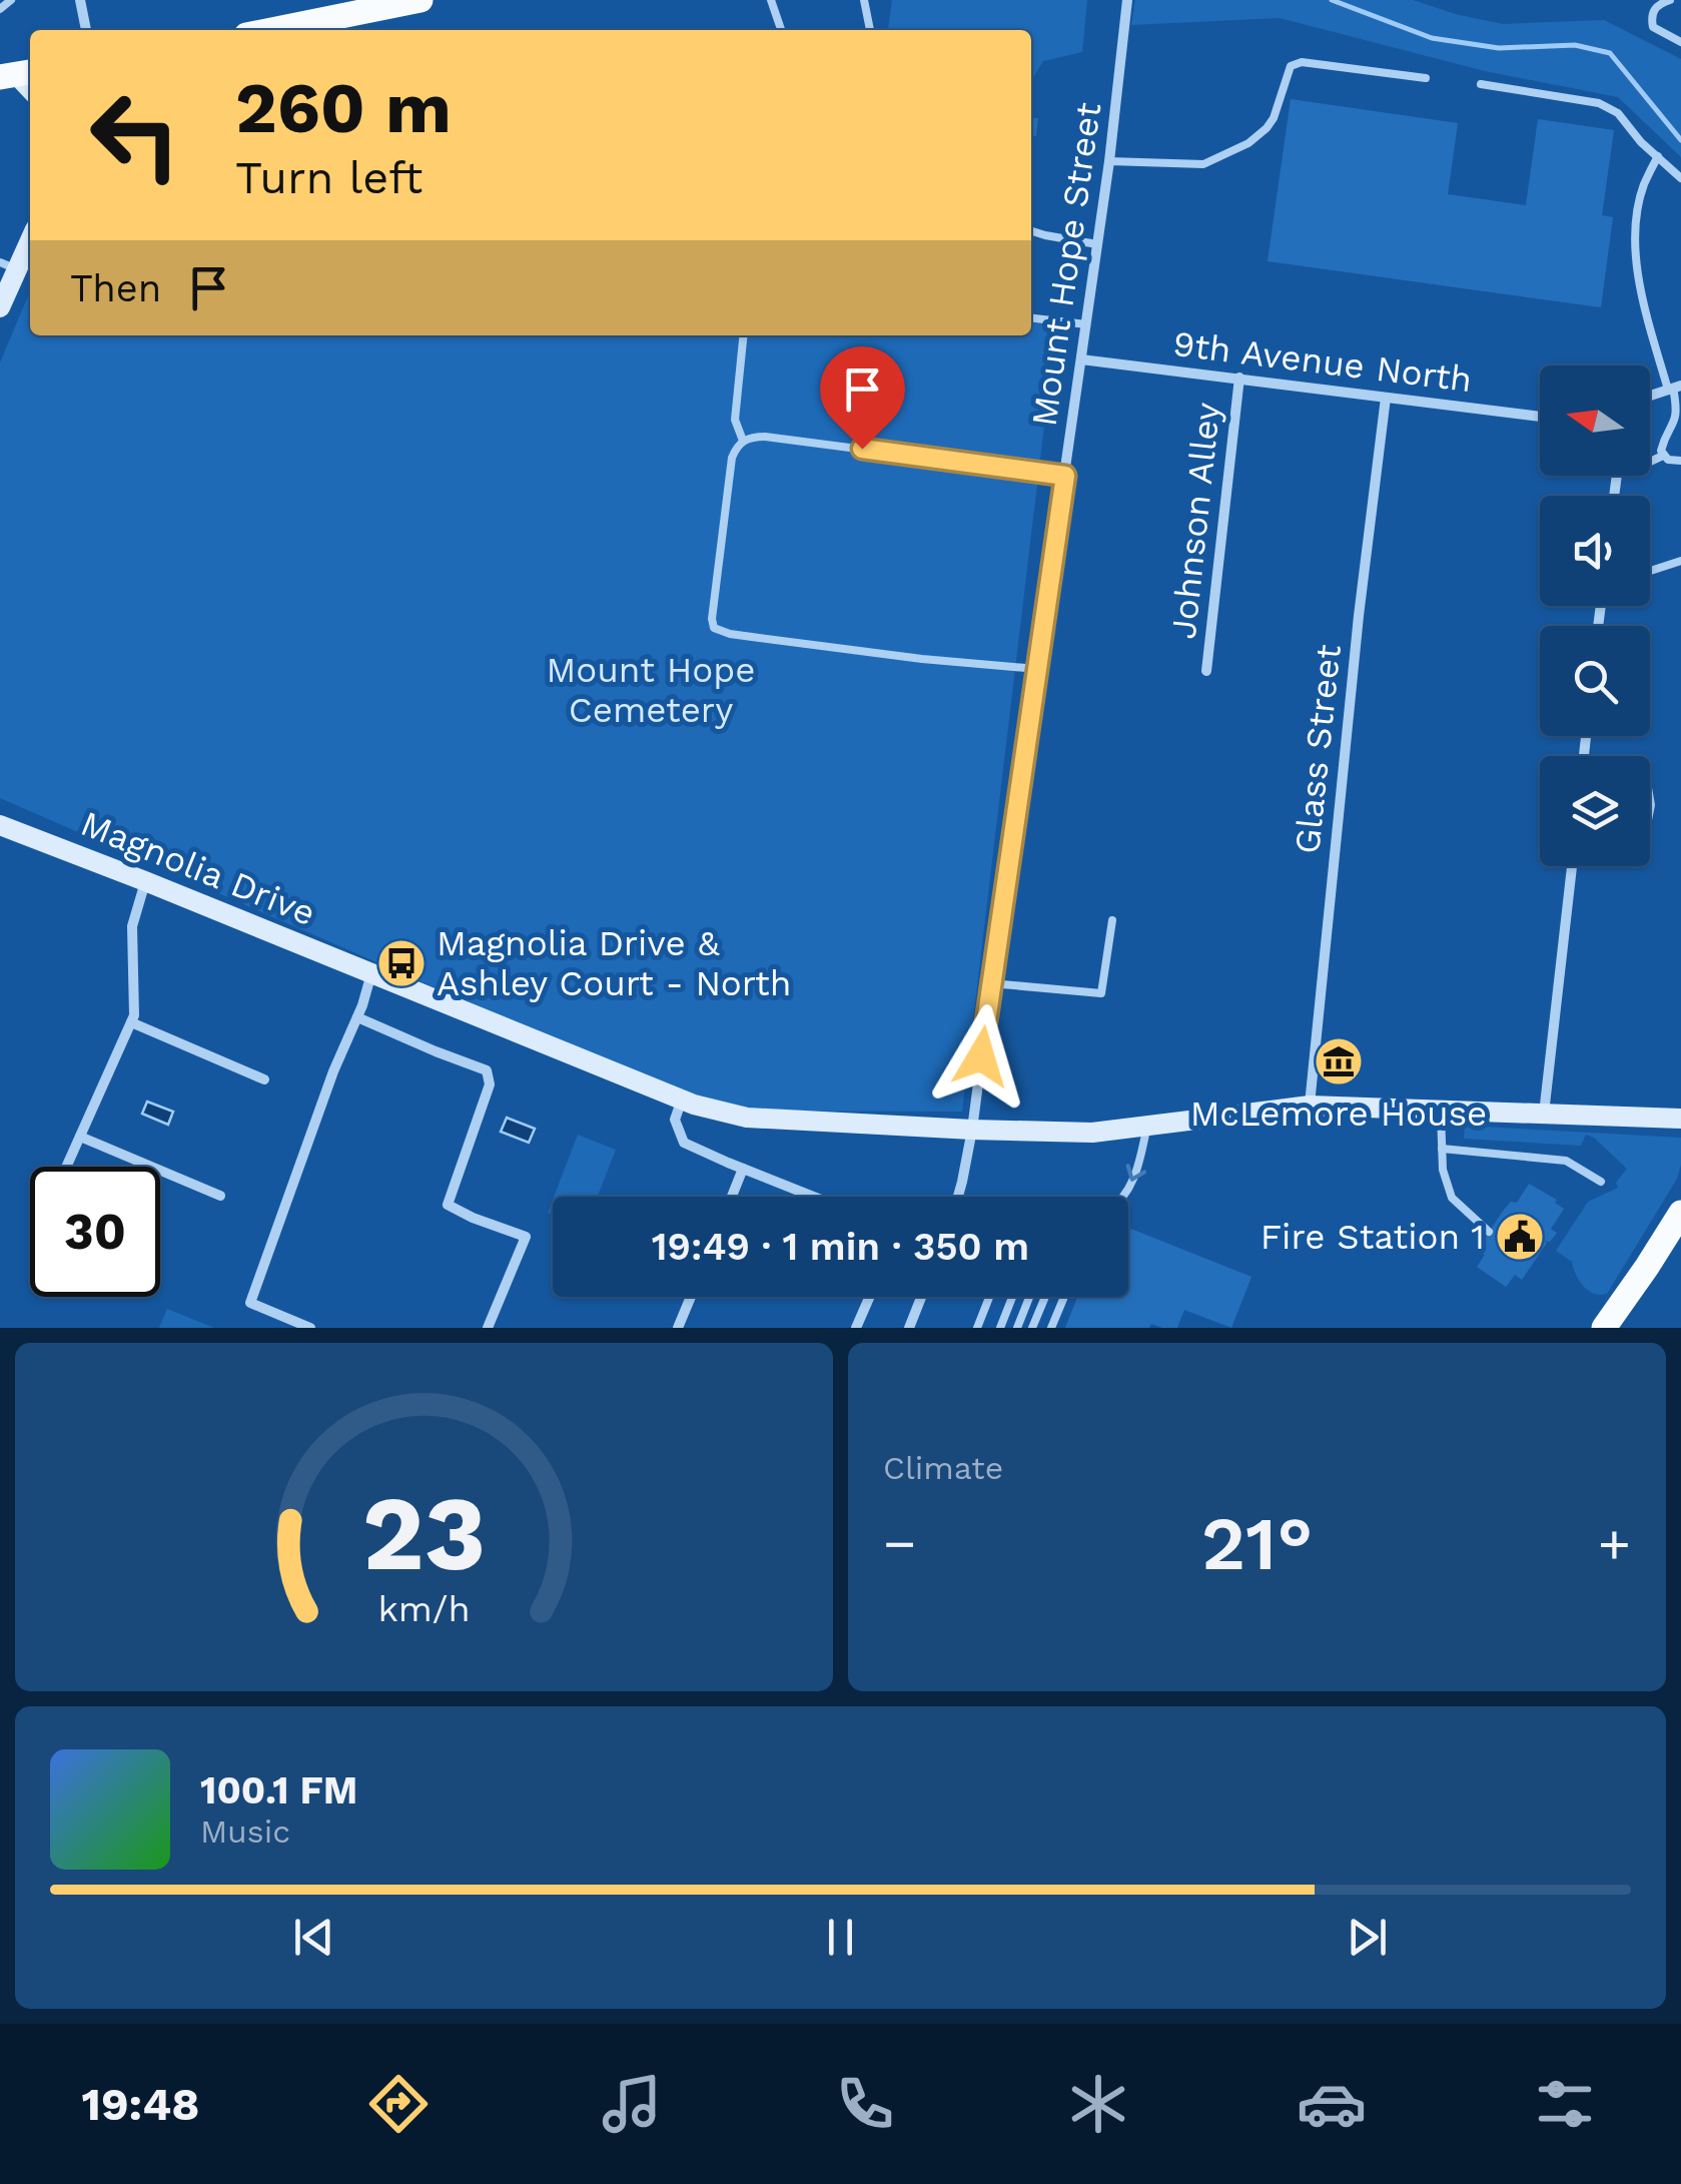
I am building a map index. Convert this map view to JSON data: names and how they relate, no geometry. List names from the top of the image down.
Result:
{
  "streets": {
    "street": [
      "Mount Hope Street",
      "9th Avenue North",
      "Johnson Alley",
      "Glass Street",
      "Magnolia Drive"
    ]
  },
  "crossings": [
    ["Mount Hope Street", "9th Avenue North"],
    ["Mount Hope Street", "Magnolia Drive"],
    ["9th Avenue North", "Johnson Alley"],
    ["9th Avenue North", "Glass Street"],
    ["Glass Street", "Magnolia Drive"]
  ],
  "parks": ["Mount Hope Cemetery"],
  "places": {
    "bus stop": ["Magnolia Drive & Ashley Court - North"],
    "museum": ["McLemore House"],
    "public building": ["Fire Station 1"]
  },
  "north": "left",
  "page": {
    "turn": ["260 m", "Turn left"],
    "then": "Then",
    "limit": "30",
    "trip": "19:49 · 1 min · 350 m",
    "tile": "Climate",
    "heat": ["−", "21°", "+"],
    "song": ["100.1 FM", "Music"],
    "tabs": "19:48",
    "gauge": ["23", "km/h"]
  }
}
